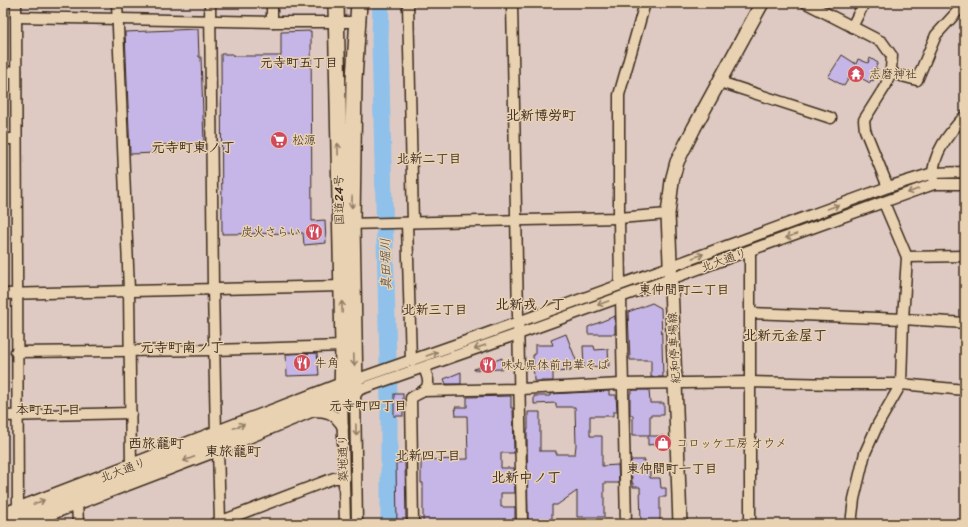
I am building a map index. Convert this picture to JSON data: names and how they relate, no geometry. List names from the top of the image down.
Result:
{
  "streets": {
    "highway": ["国道24号", "北大通り"],
    "main road": ["紀和停車場線"],
    "street": ["築地通り"]
  },
  "crossings": [
    ["国道24号", "北大通り"],
    ["国道24号", "築地通り"],
    ["北大通り", "紀和停車場線"],
    ["北大通り", "築地通り"]
  ],
  "districts": [
    "元寺町五丁目",
    "北新博労町",
    "元寺町東ノ丁",
    "北新二丁目",
    "東仲間町二丁目",
    "北新戎ノ丁",
    "北新三丁目",
    "北新元金屋丁",
    "元寺町南ノ丁",
    "元寺町四丁目",
    "本町五丁目",
    "西旅籠町",
    "東旅籠町",
    "北新四丁目",
    "東仲間町一丁目",
    "北新中ノ丁"
  ],
  "water": ["真田堀川"],
  "places": {
    "temple": ["志磨神社"],
    "supermarket": ["松源"],
    "restaurant": ["炭火さらい", "牛角", "味丸県体前中華そば"],
    "shop": ["コロッケ工房 オウメ"]
  }
}
